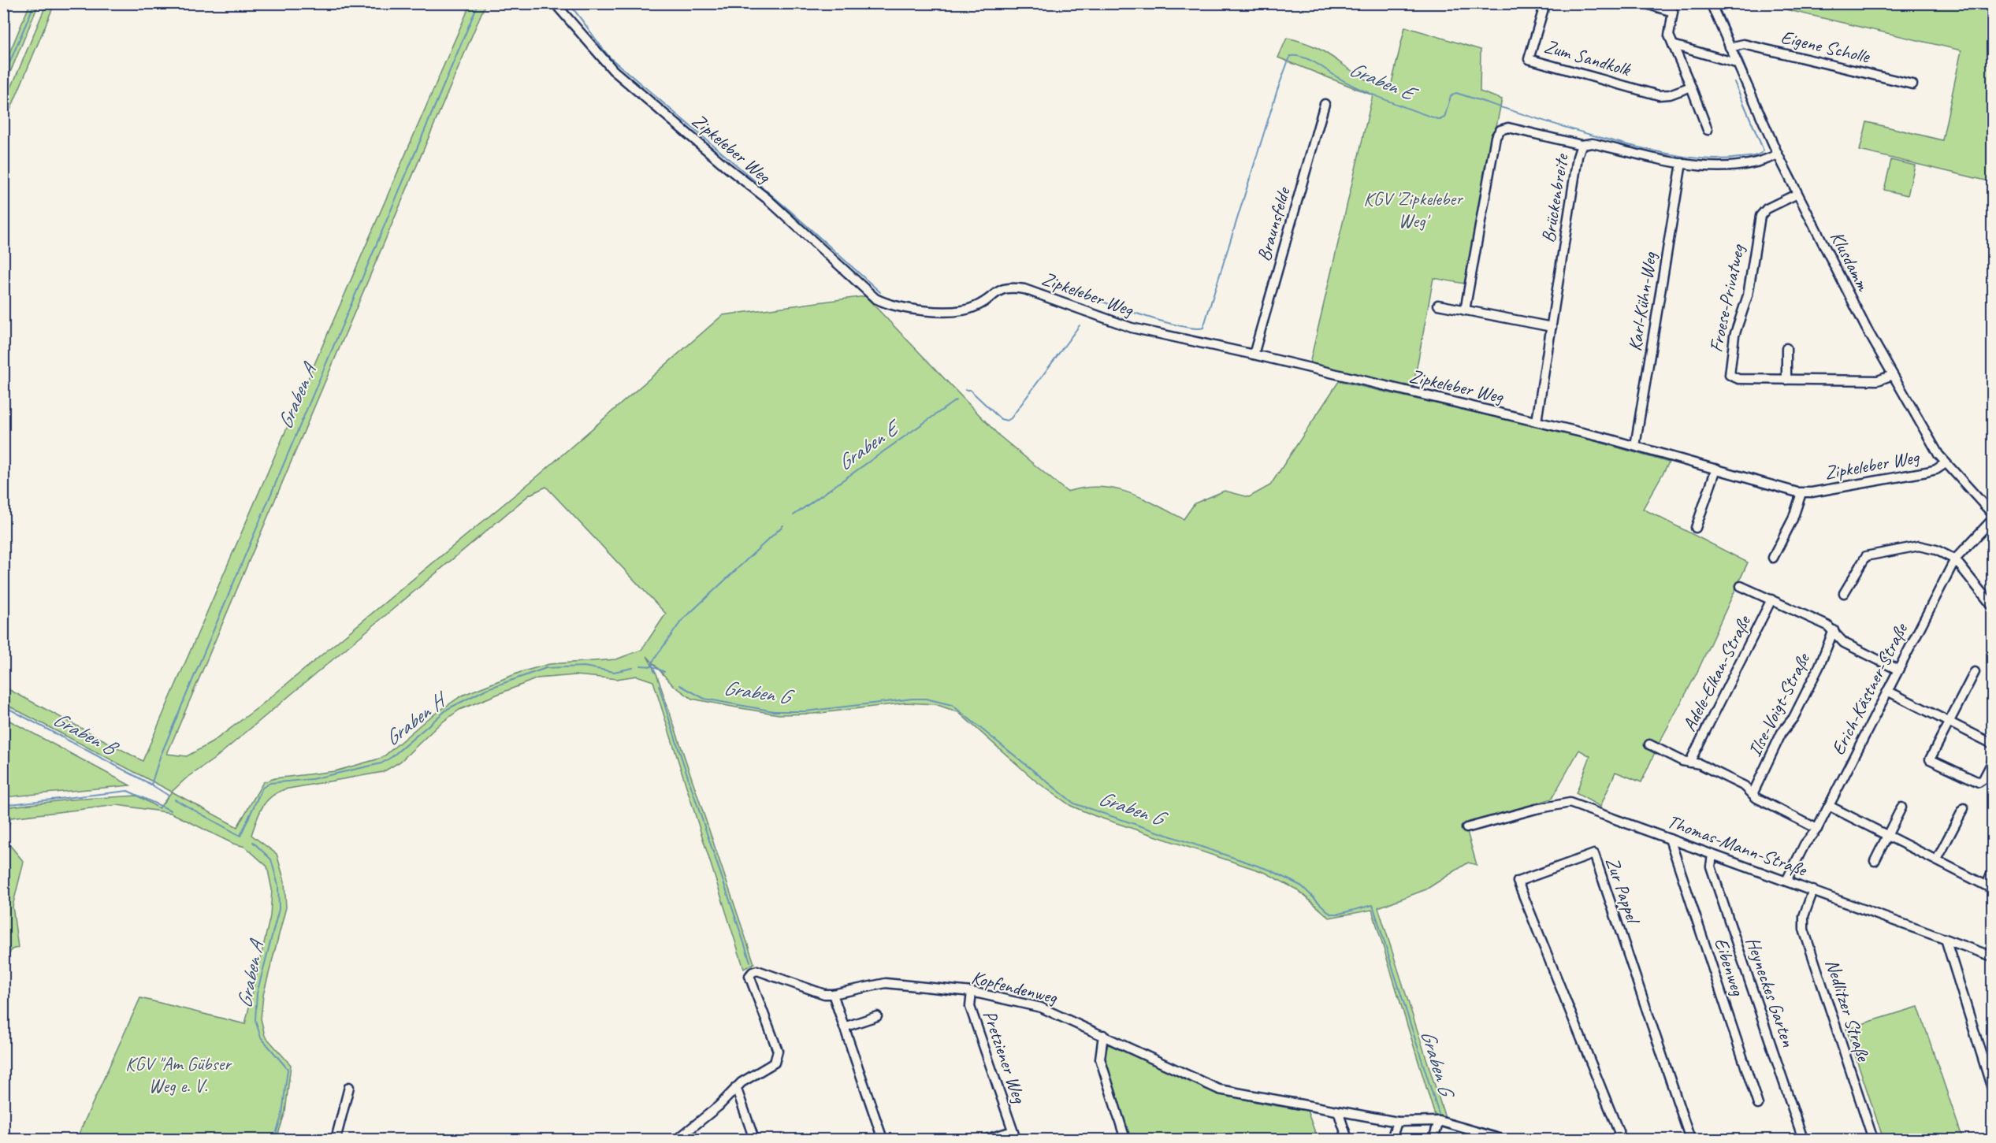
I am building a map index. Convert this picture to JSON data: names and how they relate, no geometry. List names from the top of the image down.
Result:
{
  "streets": {
    "street": [
      "Eigene Scholle",
      "Zum Sandkolk",
      "Zipkeleber Weg",
      "Brückenbreite",
      "Braunsfelde",
      "Klusdamm",
      "Froese-Privatweg",
      "Karl-Kühn-Weg",
      "Adele-Elkan-Straße",
      "Erich-Kästner-Straße",
      "Ilse-Voigt-Straße",
      "Thomas-Mann-Straße",
      "Zur Pappel",
      "Eibenweg",
      "Kopfendenweg",
      "Heyneckes Garten",
      "Nedlitzer Straße",
      "Pretziener Weg"
    ]
  },
  "crossings": [
    ["Eigene Scholle", "Klusdamm"],
    ["Zipkeleber Weg", "Brückenbreite"],
    ["Zipkeleber Weg", "Braunsfelde"],
    ["Zipkeleber Weg", "Klusdamm"],
    ["Zipkeleber Weg", "Karl-Kühn-Weg"],
    ["Klusdamm", "Froese-Privatweg"],
    ["Erich-Kästner-Straße", "Thomas-Mann-Straße"],
    ["Thomas-Mann-Straße", "Eibenweg"],
    ["Thomas-Mann-Straße", "Heyneckes Garten"],
    ["Thomas-Mann-Straße", "Nedlitzer Straße"],
    ["Kopfendenweg", "Pretziener Weg"]
  ],
  "water": [
    "Graben E",
    "Graben A",
    "Graben G",
    "Graben H",
    "Graben B"
  ],
  "parks": ["KGV 'Zipkeleber Weg'", "KGV \"Am Gübser Weg e. V."]
}
